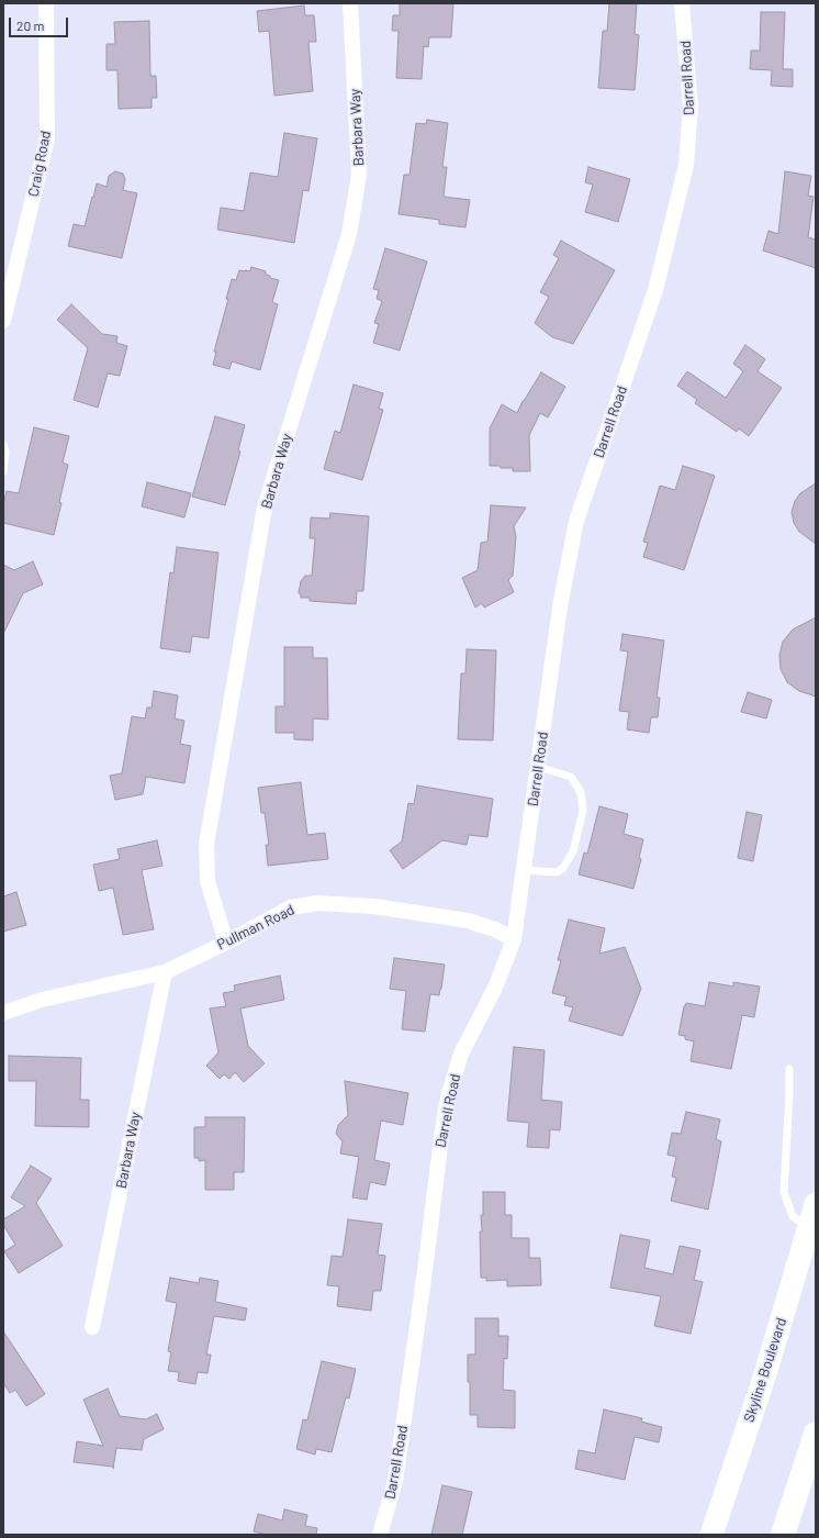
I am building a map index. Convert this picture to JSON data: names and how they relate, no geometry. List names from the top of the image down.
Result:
{
  "streets": {
    "main road": ["Skyline Boulevard"],
    "street": [
      "Darrell Road",
      "Barbara Way",
      "Craig Road",
      "Pullman Road"
    ]
  },
  "crossings": [
    ["Darrell Road", "Pullman Road"],
    ["Barbara Way", "Pullman Road"]
  ],
  "scale_bar": "20 m"
}
